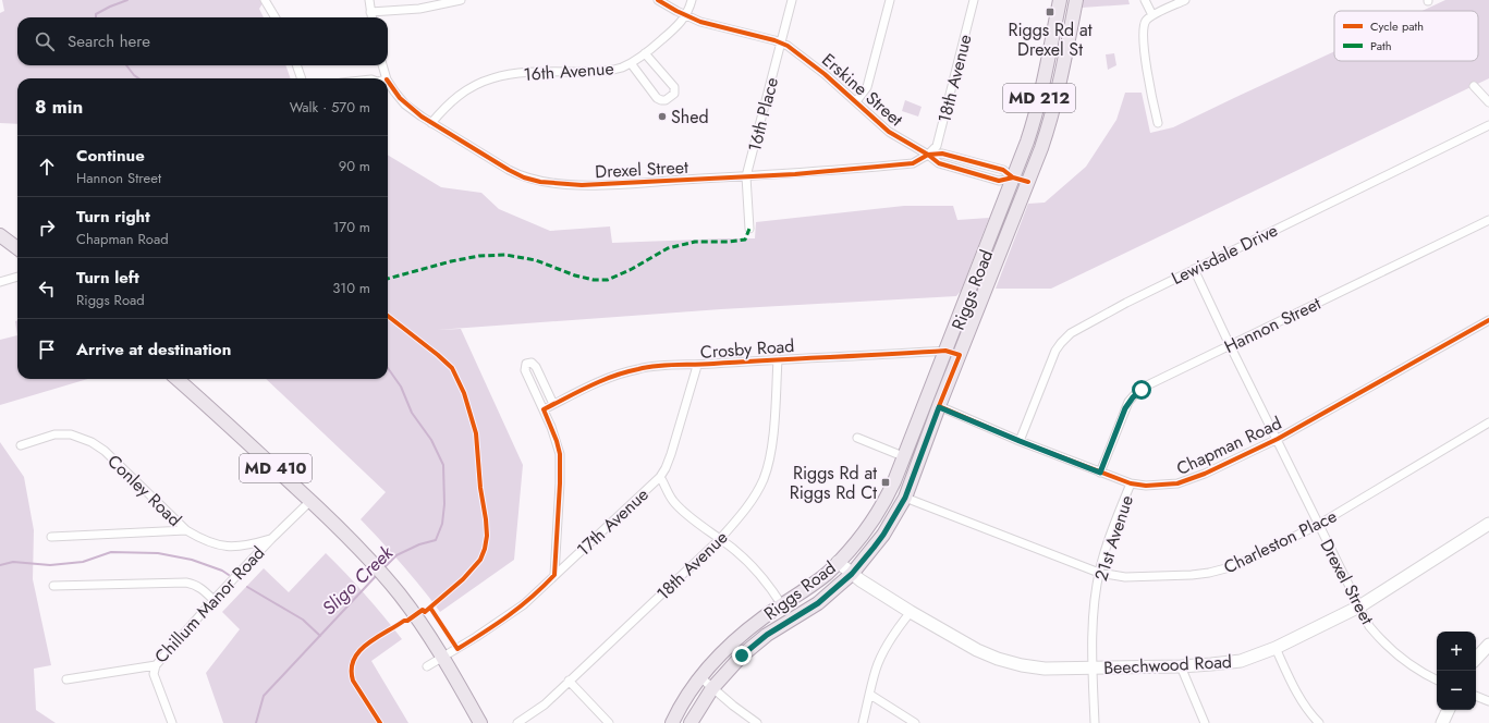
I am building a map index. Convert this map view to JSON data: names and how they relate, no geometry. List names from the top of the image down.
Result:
{
  "streets": {
    "main road": ["MD 212", "Riggs Road", "MD 410"],
    "street": [
      "16th Avenue",
      "18th Avenue",
      "Erskine Street",
      "16th Place",
      "Drexel Street",
      "Lewisdale Drive",
      "Hannon Street",
      "Crosby Road",
      "Chapman Road",
      "Conley Road",
      "17th Avenue",
      "21st Avenue",
      "Charleston Place",
      "Chillum Manor Road",
      "Beechwood Road"
    ]
  },
  "crossings": [
    ["16th Avenue", "Erskine Street"],
    ["16th Avenue", "Drexel Street"],
    ["18th Avenue", "Erskine Street"],
    ["18th Avenue", "Drexel Street"],
    ["18th Avenue", "Crosby Road"],
    ["Erskine Street", "16th Place"],
    ["Erskine Street", "Drexel Street"],
    ["16th Place", "Drexel Street"],
    ["Drexel Street", "Lewisdale Drive"],
    ["Drexel Street", "Riggs Road"],
    ["Drexel Street", "Hannon Street"],
    ["Drexel Street", "Chapman Road"],
    ["Drexel Street", "Charleston Place"],
    ["Drexel Street", "Beechwood Road"],
    ["Lewisdale Drive", "Chapman Road"],
    ["Riggs Road", "Crosby Road"],
    ["Riggs Road", "Chapman Road"],
    ["Riggs Road", "Charleston Place"],
    ["Riggs Road", "Beechwood Road"],
    ["Hannon Street", "Chapman Road"],
    ["Crosby Road", "17th Avenue"],
    ["Chapman Road", "21st Avenue"],
    ["MD 410", "17th Avenue"],
    ["MD 410", "Chillum Manor Road"],
    ["Conley Road", "Chillum Manor Road"],
    ["21st Avenue", "Charleston Place"],
    ["21st Avenue", "Beechwood Road"]
  ],
  "water": ["Sligo Creek"],
  "places": {
    "transit": ["Riggs Rd at Drexel St", "Riggs Rd at Riggs Rd Ct"],
    "other": ["Shed"]
  },
  "legend": ["Cycle path", "Path"],
  "page": {
    "search": "Search here",
    "heading": ["8 min", "Walk · 570 m"],
    "list": [
      ["Continue", "Hannon Street", "90 m"],
      ["Turn right", "Chapman Road", "170 m"],
      ["Turn left", "Riggs Road", "310 m"],
      "Arrive at destination"
    ],
    "map_buttons": ["+", "−"]
  }
}
